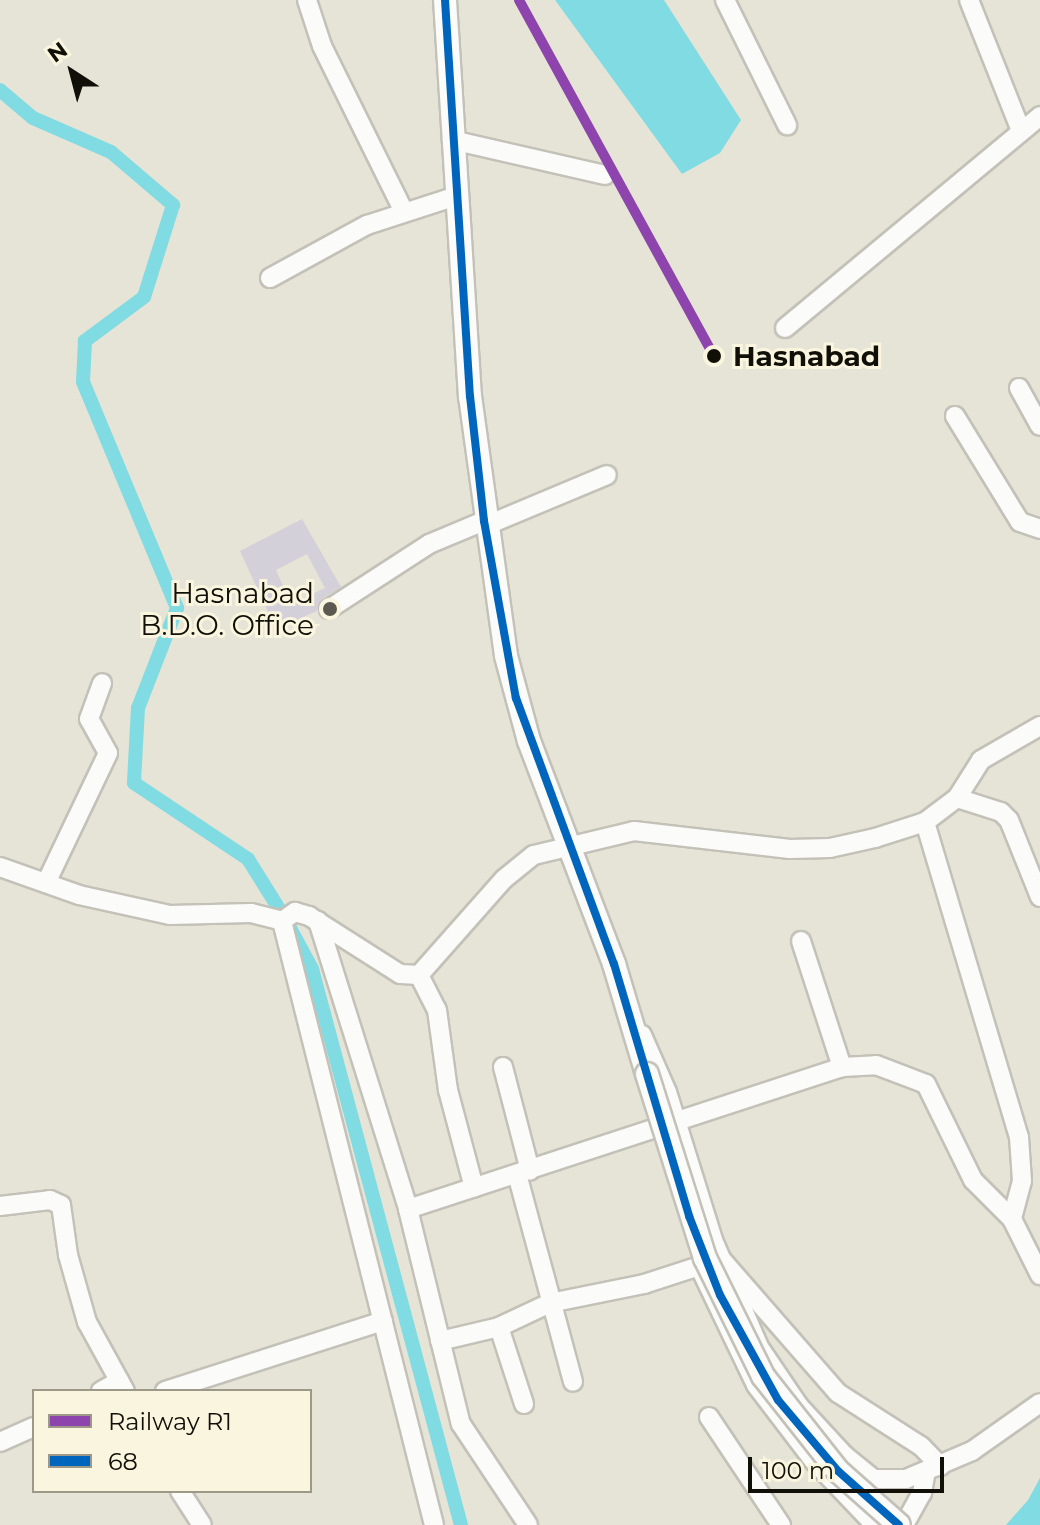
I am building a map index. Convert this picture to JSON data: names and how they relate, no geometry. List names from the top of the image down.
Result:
{
  "places": ["Hasnabad", "Hasnabad B.D.O. Office"],
  "lines": ["rail line R1", "transit line 68"],
  "legend": ["Railway R1", "68"],
  "scale_bar": "100 m",
  "north": "top left"
}
